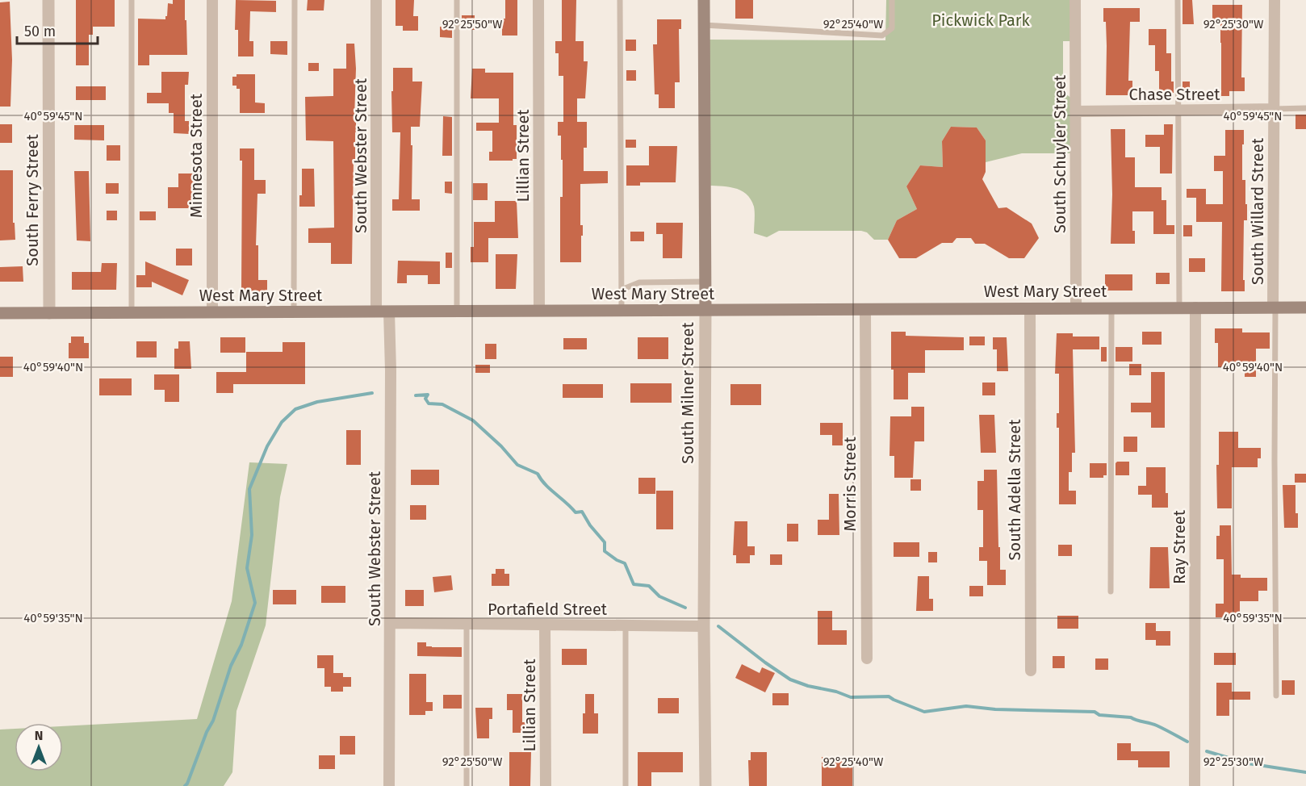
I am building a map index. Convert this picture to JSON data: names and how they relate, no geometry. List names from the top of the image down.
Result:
{
  "streets": {
    "main road": ["West Mary Street", "South Milner Street"],
    "street": [
      "Chase Street",
      "South Schuyler Street",
      "Minnesota Street",
      "South Webster Street",
      "Lillian Street",
      "South Ferry Street",
      "South Willard Street",
      "Morris Street",
      "South Adella Street",
      "Ray Street",
      "Portafield Street"
    ]
  },
  "crossings": [
    ["Chase Street", "South Schuyler Street"],
    ["Chase Street", "South Willard Street"],
    ["South Schuyler Street", "West Mary Street"],
    ["Minnesota Street", "West Mary Street"],
    ["South Webster Street", "West Mary Street"],
    ["South Webster Street", "Portafield Street"],
    ["Lillian Street", "West Mary Street"],
    ["Lillian Street", "Portafield Street"],
    ["South Ferry Street", "West Mary Street"],
    ["South Willard Street", "West Mary Street"],
    ["West Mary Street", "South Milner Street"],
    ["West Mary Street", "Morris Street"],
    ["West Mary Street", "South Adella Street"],
    ["West Mary Street", "Ray Street"],
    ["South Milner Street", "Portafield Street"]
  ],
  "parks": ["Pickwick Park"],
  "scale_bar": "50 m",
  "north": "top",
  "coordinates": [
    "92°25'50\"W",
    "92°25'40\"W",
    "92°25'30\"W",
    "40°59'45\"N",
    "40°59'40\"N",
    "40°59'35\"N"
  ]
}
